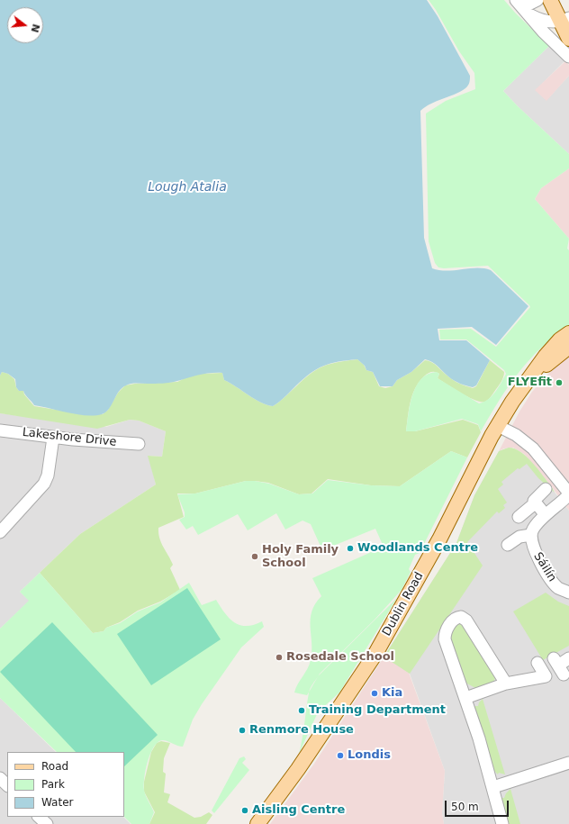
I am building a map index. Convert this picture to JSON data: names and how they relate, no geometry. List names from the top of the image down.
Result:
{
  "streets": {
    "main road": ["Dublin Road"],
    "street": ["Lakeshore Drive", "Sáilín"]
  },
  "water": ["Lough Atalia"],
  "places": [
    "FLYEfit",
    "Woodlands Centre",
    "Holy Family School",
    "Rosedale School",
    "Kia",
    "Training Department",
    "Renmore House",
    "Londis",
    "Aisling Centre"
  ],
  "legend": ["Road", "Park", "Water"],
  "scale_bar": "50 m",
  "north": "right"
}
